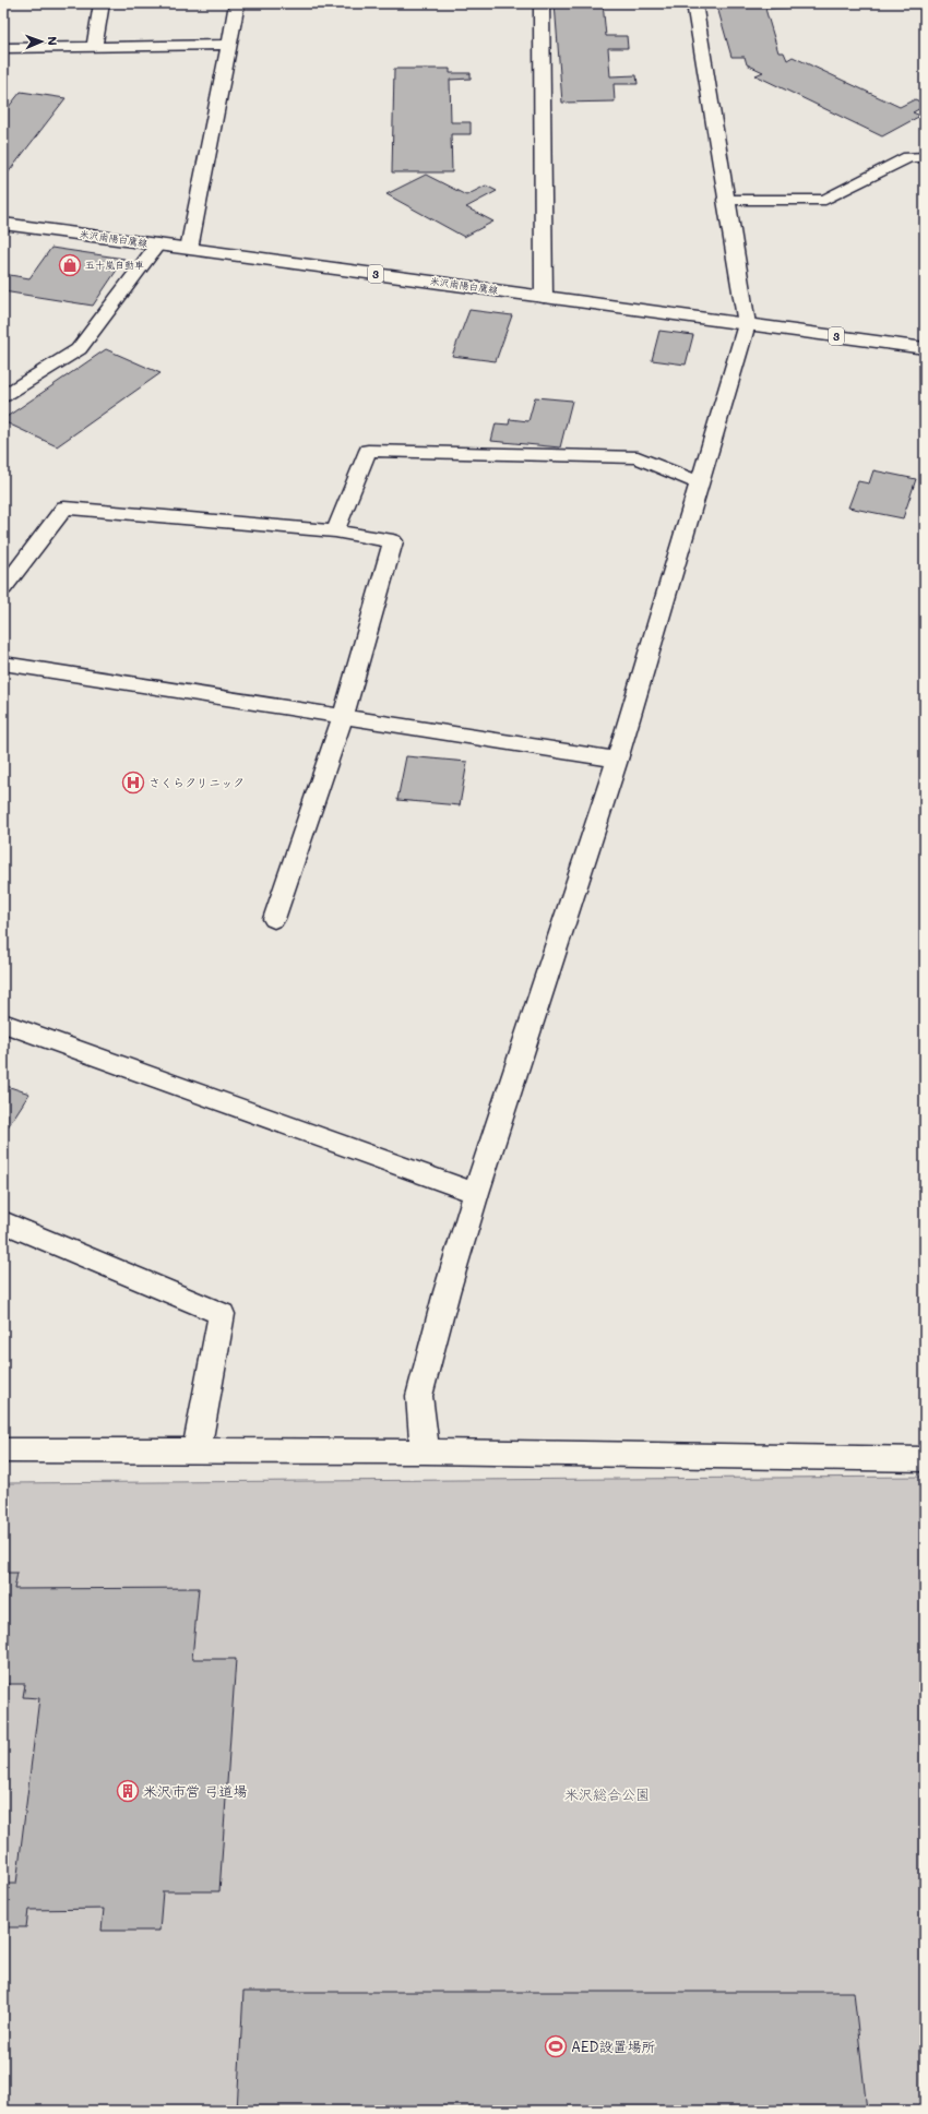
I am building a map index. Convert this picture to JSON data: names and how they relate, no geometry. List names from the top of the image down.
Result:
{
  "streets": {
    "street": ["米沢南陽白鷹線", "3"]
  },
  "parks": ["米沢総合公園"],
  "places": {
    "shop": ["五十嵐自動車"],
    "hospital": ["さくらクリニック"],
    "building": ["米沢市営 弓道場"],
    "sports": ["AED設置場所"]
  },
  "north": "right"
}
